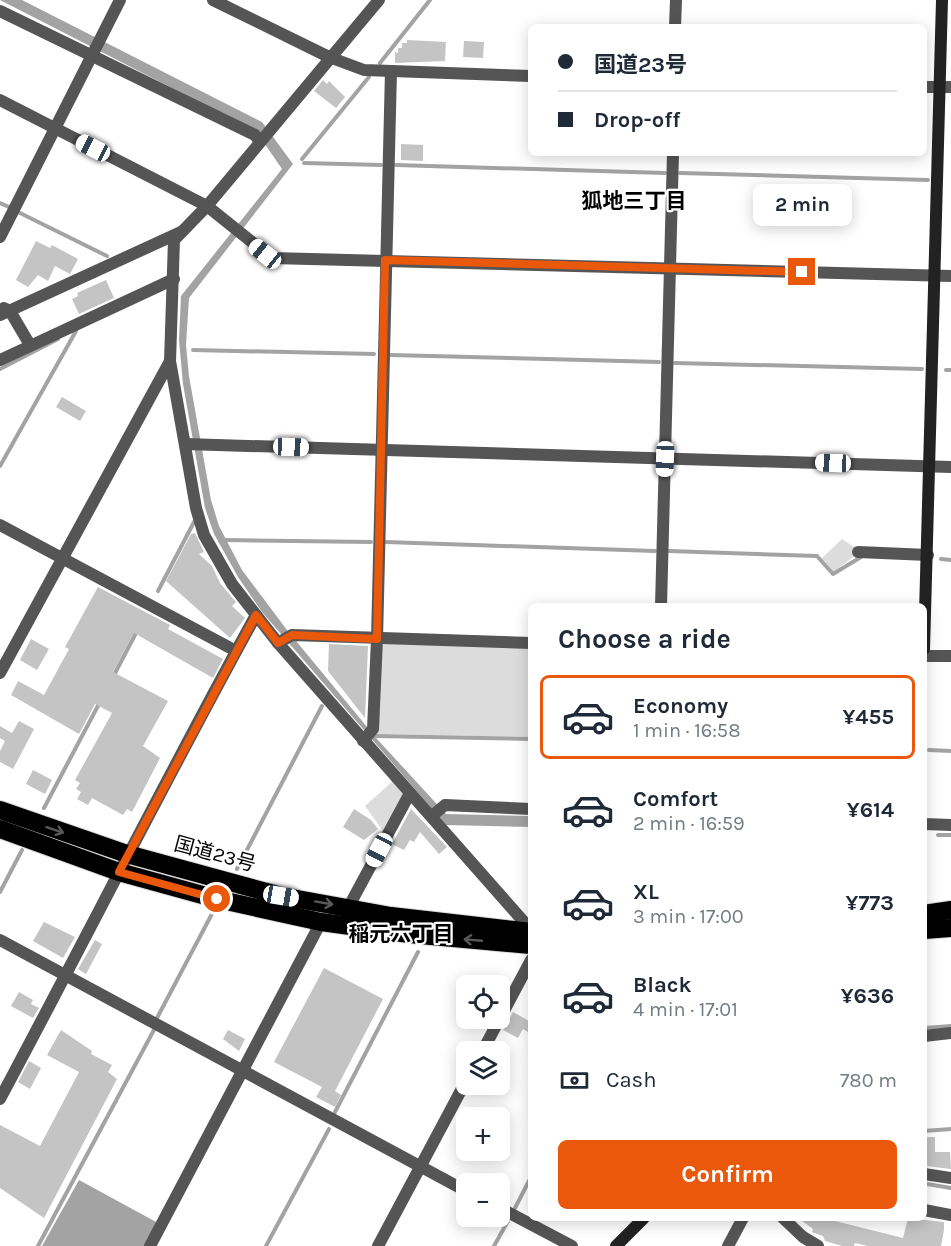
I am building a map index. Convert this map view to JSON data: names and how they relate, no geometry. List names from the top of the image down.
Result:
{
  "streets": {
    "highway": ["国道23号"]
  },
  "districts": ["狐地三丁目", "稲元六丁目"],
  "page": {
    "banner": ["国道23号", "Drop-off"],
    "bubble": "2 min",
    "heading": "Choose a ride",
    "list": [
      {
        "name": "Economy",
        "note": "1 min · 16:58",
        "value": "¥455"
      },
      {
        "name": "Comfort",
        "note": "2 min · 16:59",
        "value": "¥614"
      },
      {
        "name": "XL",
        "note": "3 min · 17:00",
        "value": "¥773"
      },
      {
        "name": "Black",
        "note": "4 min · 17:01",
        "value": "¥636"
      }
    ],
    "map_buttons": ["+", "−"],
    "pay": ["Cash", "780 m"],
    "buttons": "Confirm"
  }
}
